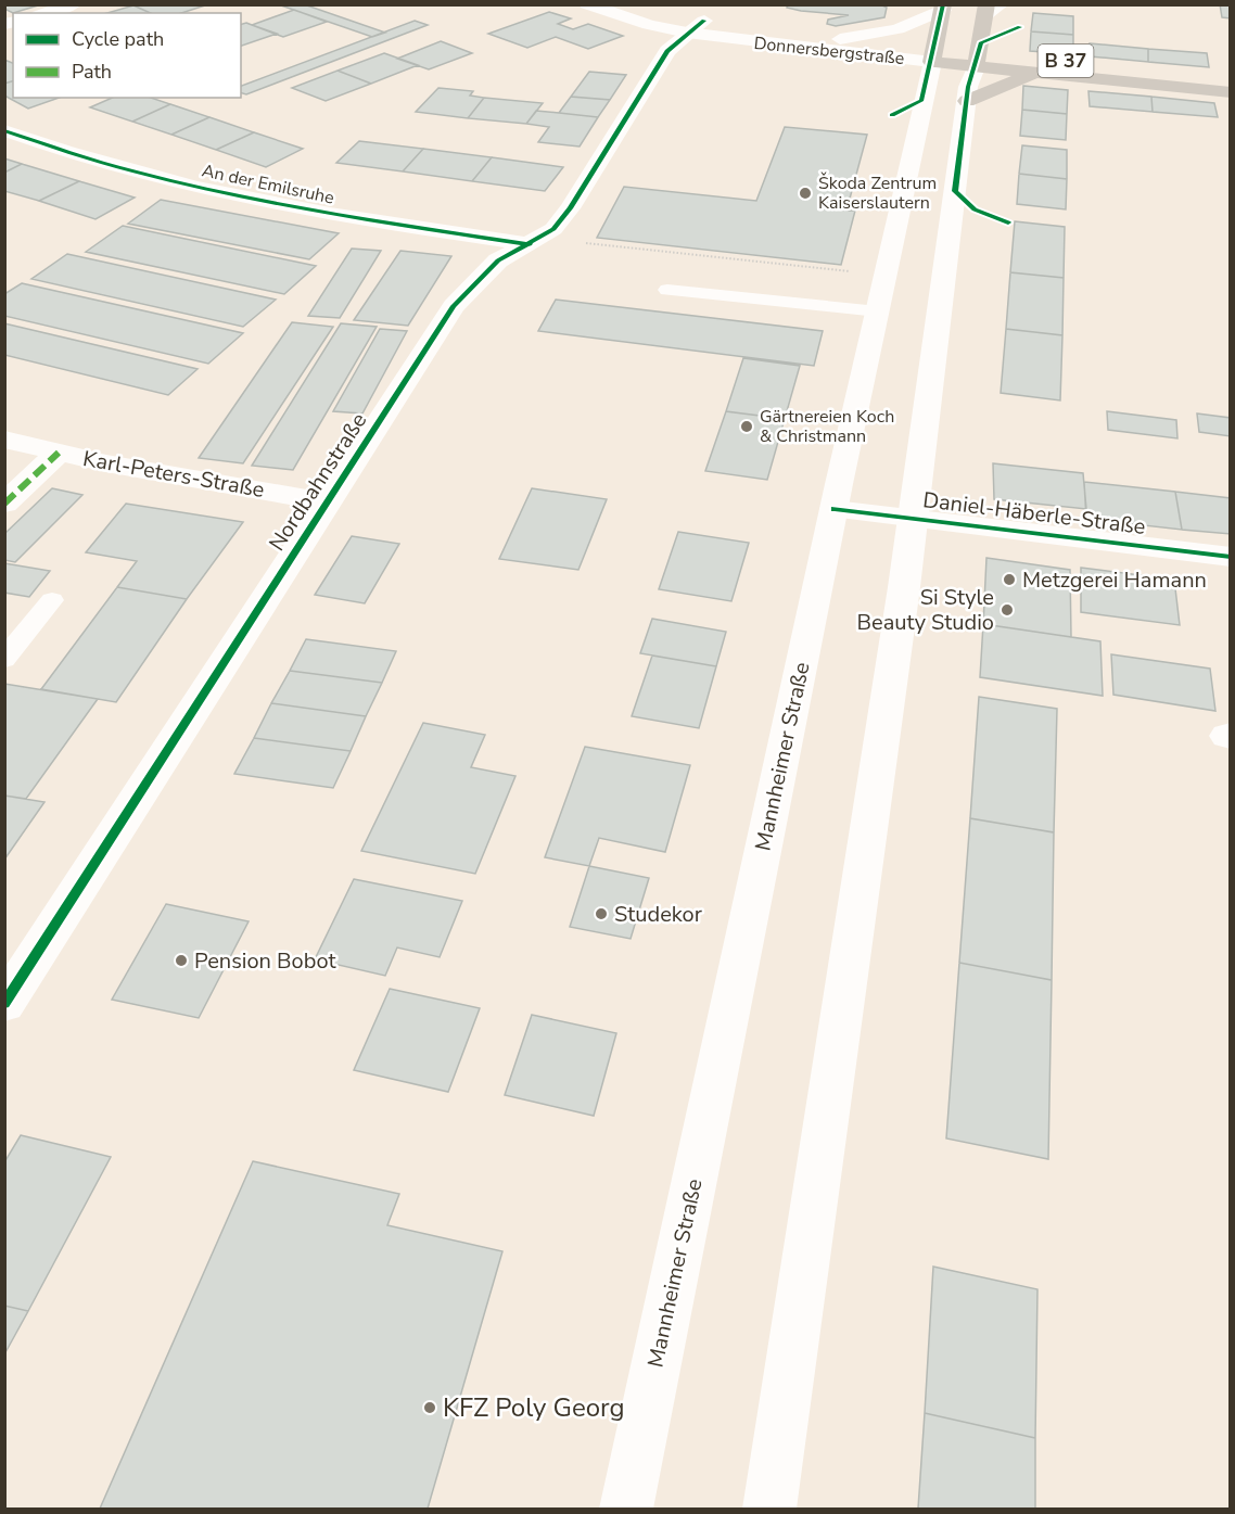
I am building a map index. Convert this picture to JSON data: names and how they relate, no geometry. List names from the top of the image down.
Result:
{
  "streets": {
    "main road": [
      "Donnersbergstraße",
      "B 37",
      "An der Emilsruhe",
      "Karl-Peters-Straße",
      "Nordbahnstraße",
      "Daniel-Häberle-Straße",
      "Mannheimer Straße"
    ]
  },
  "crossings": [
    ["Donnersbergstraße", "Nordbahnstraße"],
    ["Donnersbergstraße", "Mannheimer Straße"],
    ["An der Emilsruhe", "Nordbahnstraße"],
    ["Karl-Peters-Straße", "Nordbahnstraße"],
    ["Daniel-Häberle-Straße", "Mannheimer Straße"]
  ],
  "places": [
    "Škoda Zentrum Kaiserslautern",
    "Gärtnereien Koch & Christmann",
    "Metzgerei Hamann",
    "Si Style Beauty Studio",
    "Studekor",
    "Pension Bobot",
    "KFZ Poly Georg"
  ],
  "legend": ["Cycle path", "Path"]
}
